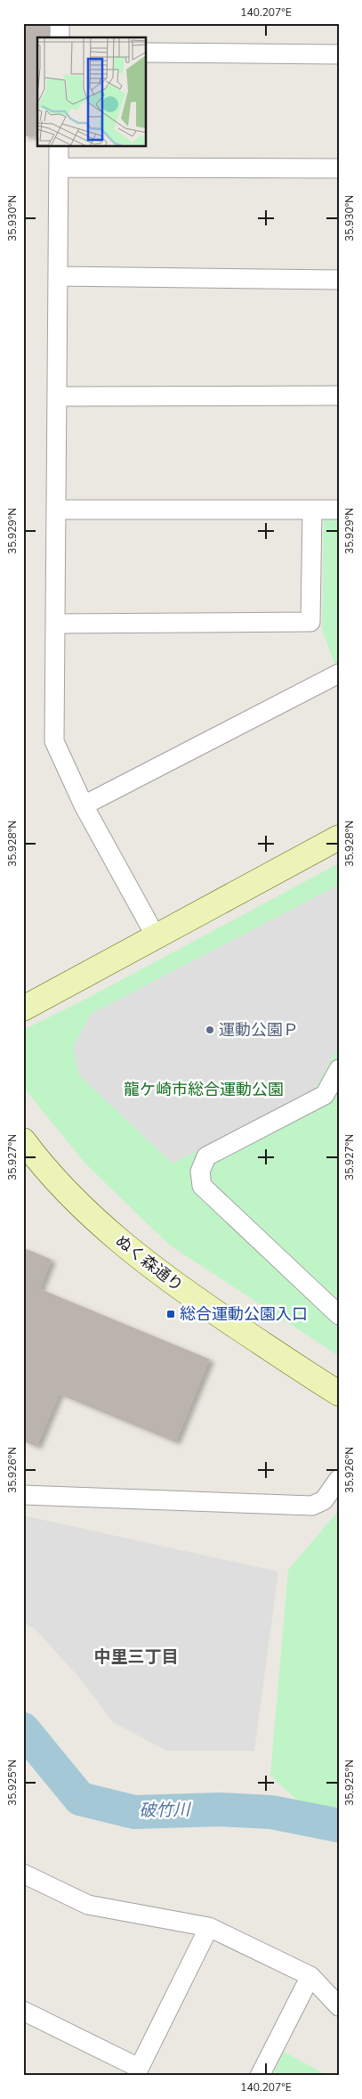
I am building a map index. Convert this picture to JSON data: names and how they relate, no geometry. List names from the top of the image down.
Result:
{
  "streets": {
    "main road": ["ぬく森通り"]
  },
  "districts": ["中里三丁目"],
  "water": ["破竹川"],
  "parks": ["龍ケ崎市総合運動公園"],
  "places": {
    "other": ["運動公園Ｐ"],
    "transit": ["総合運動公園入口"]
  },
  "coordinates": [
    "140.207°E",
    "35.930°N",
    "35.929°N",
    "35.928°N",
    "35.927°N",
    "35.926°N",
    "35.925°N"
  ]
}
